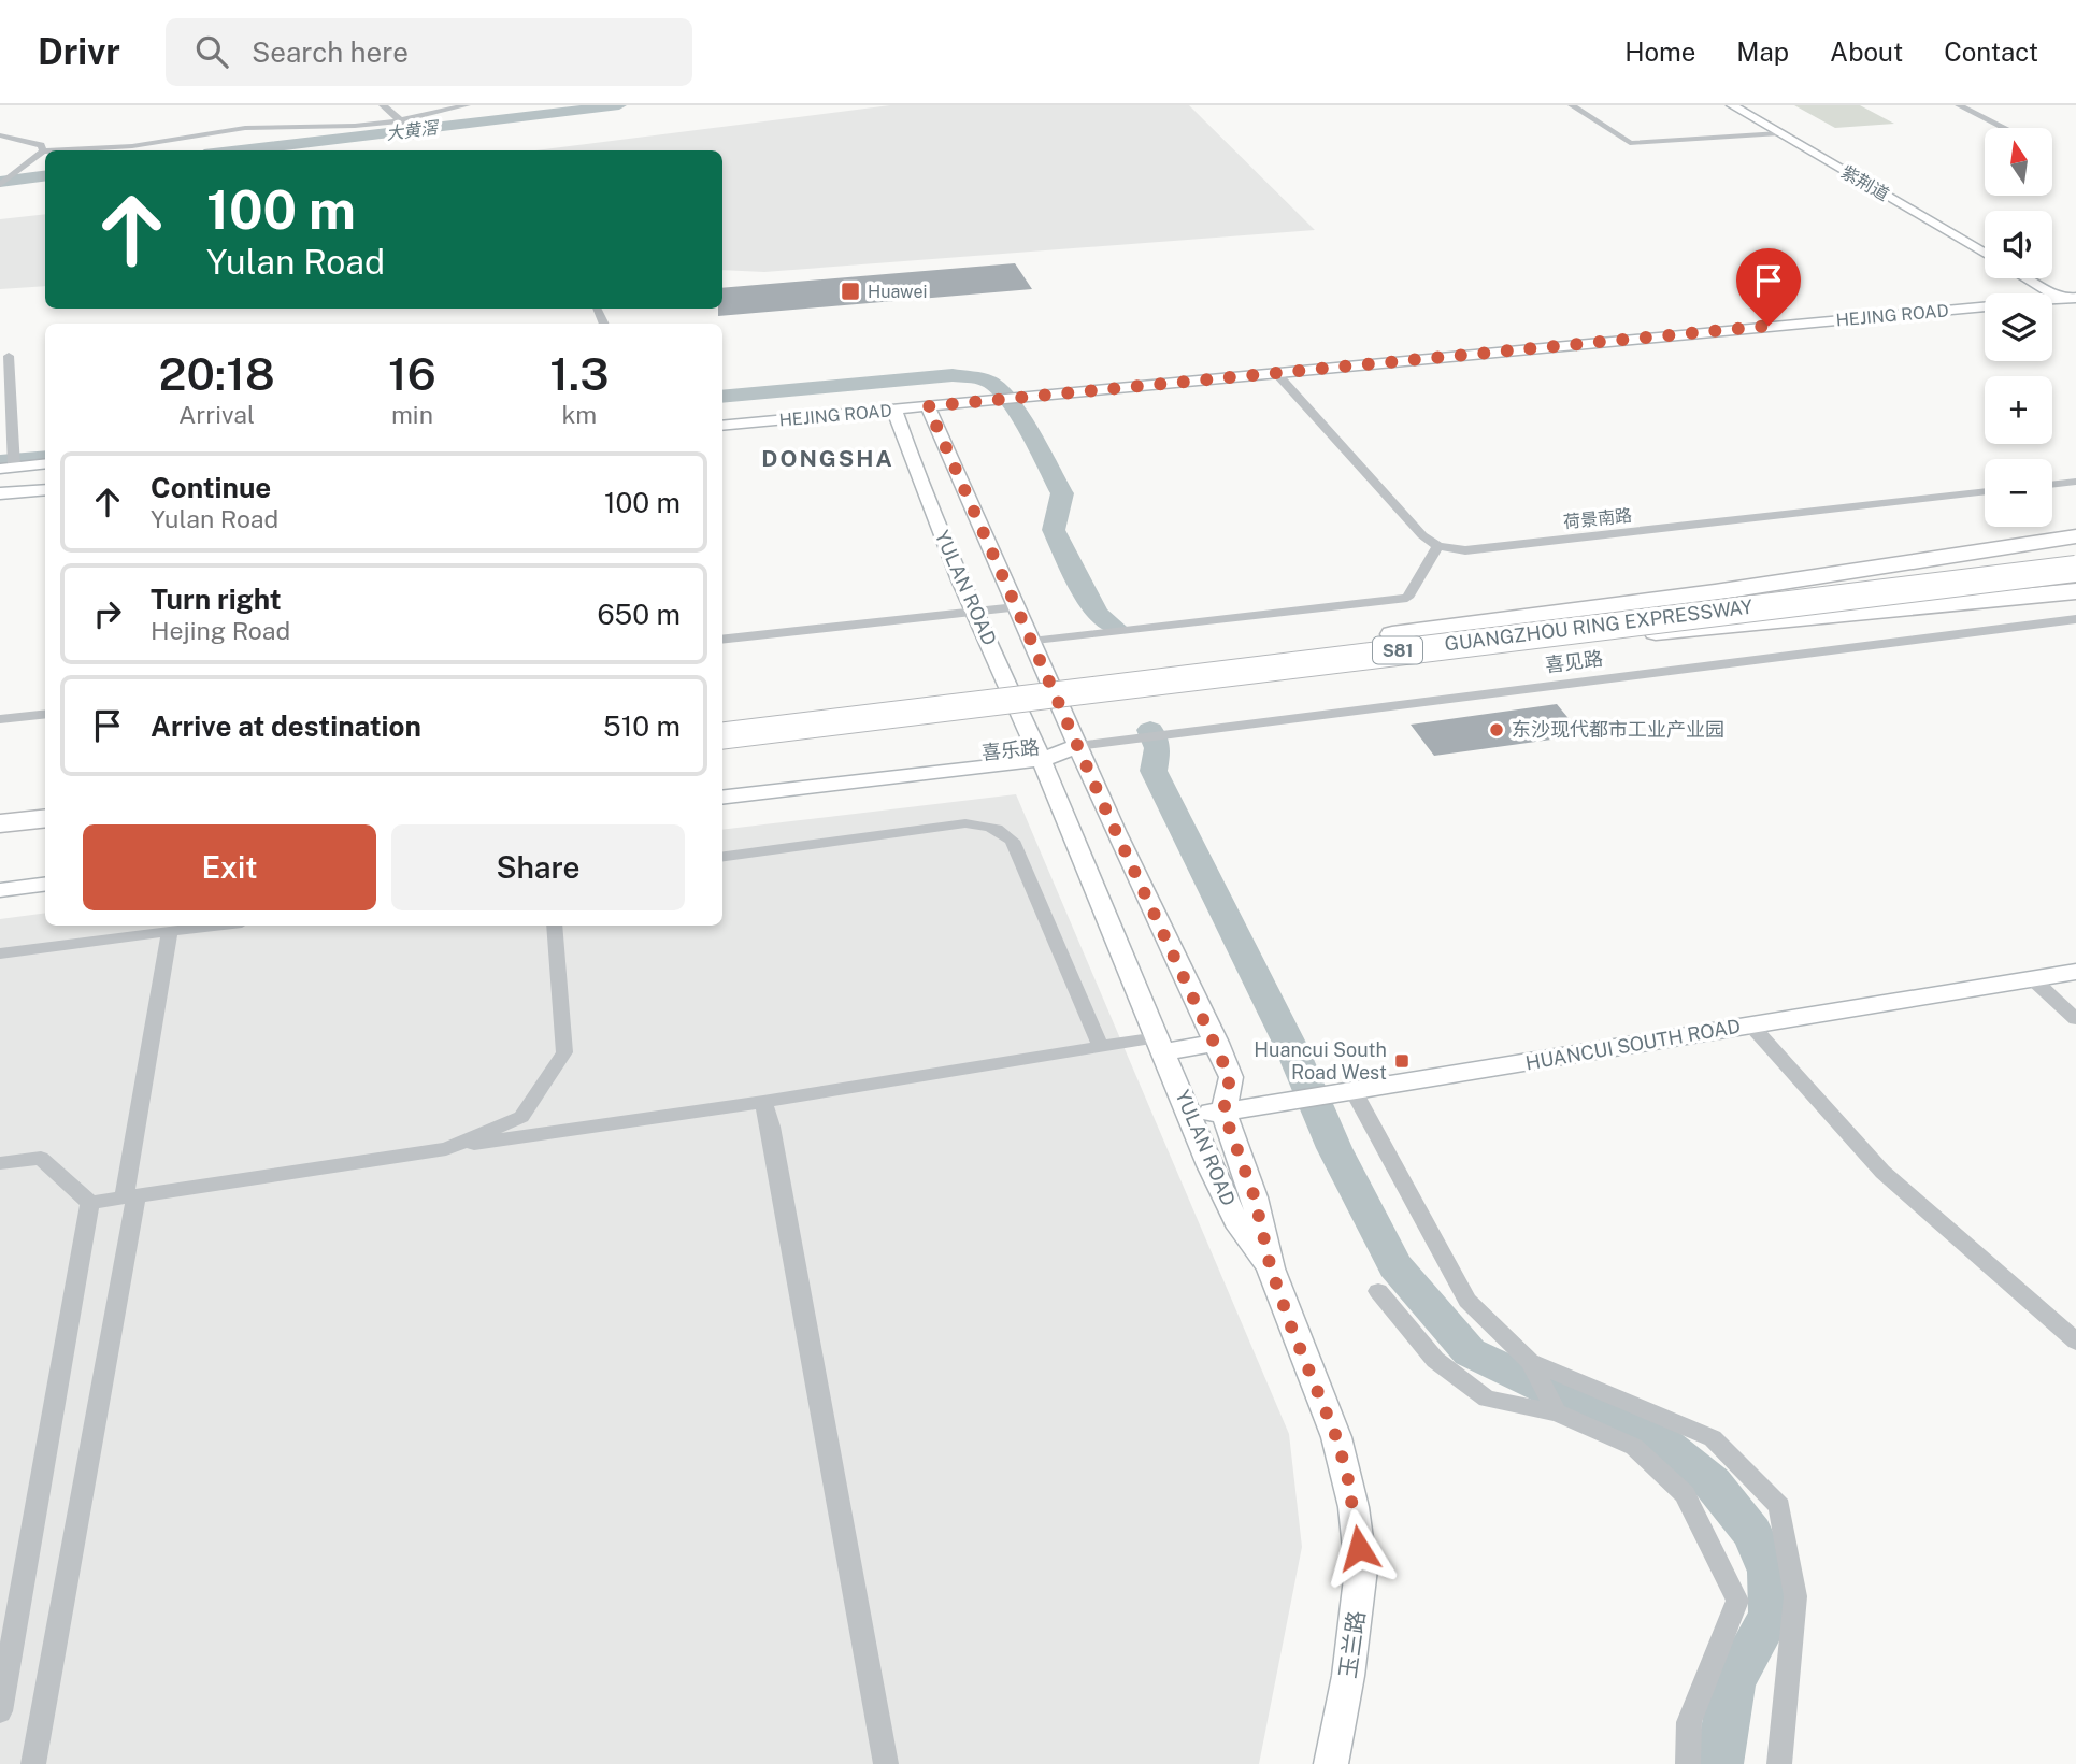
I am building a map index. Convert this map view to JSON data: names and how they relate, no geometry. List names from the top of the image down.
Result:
{
  "streets": {
    "highway": ["GUANGZHOU RING EXPRESSWAY", "S81"],
    "street": [
      "紫荆道",
      "HEJING ROAD",
      "荷景南路",
      "YULAN ROAD",
      "喜见路",
      "喜乐路",
      "HUANCUI SOUTH ROAD",
      "玉兰路"
    ]
  },
  "crossings": [
    ["HEJING ROAD", "YULAN ROAD"],
    ["YULAN ROAD", "喜见路"],
    ["YULAN ROAD", "喜乐路"],
    ["YULAN ROAD", "HUANCUI SOUTH ROAD"],
    ["YULAN ROAD", "玉兰路"],
    ["喜见路", "喜乐路"]
  ],
  "districts": ["DONGSHA"],
  "water": ["大黄滘"],
  "places": {
    "transit": ["Huawei", "Huancui South Road West"],
    "other": ["东沙现代都市工业产业园"]
  },
  "north": "top",
  "page": {
    "header": "Drivr",
    "search": "Search here",
    "nav": [
      "Home",
      "Map",
      "About",
      "Contact"
    ],
    "map_buttons": ["+", "−"],
    "turn": ["100 m", "Yulan Road"],
    "eta": [
      "20:18",
      "Arrival",
      "16",
      "min",
      "1.3",
      "km"
    ],
    "list": [
      {
        "name": "Continue",
        "note": "Yulan Road",
        "value": "100 m"
      },
      {
        "name": "Turn right",
        "note": "Hejing Road",
        "value": "650 m"
      },
      {
        "name": "Arrive at destination",
        "value": "510 m"
      }
    ],
    "buttons": ["Exit", "Share"]
  }
}
